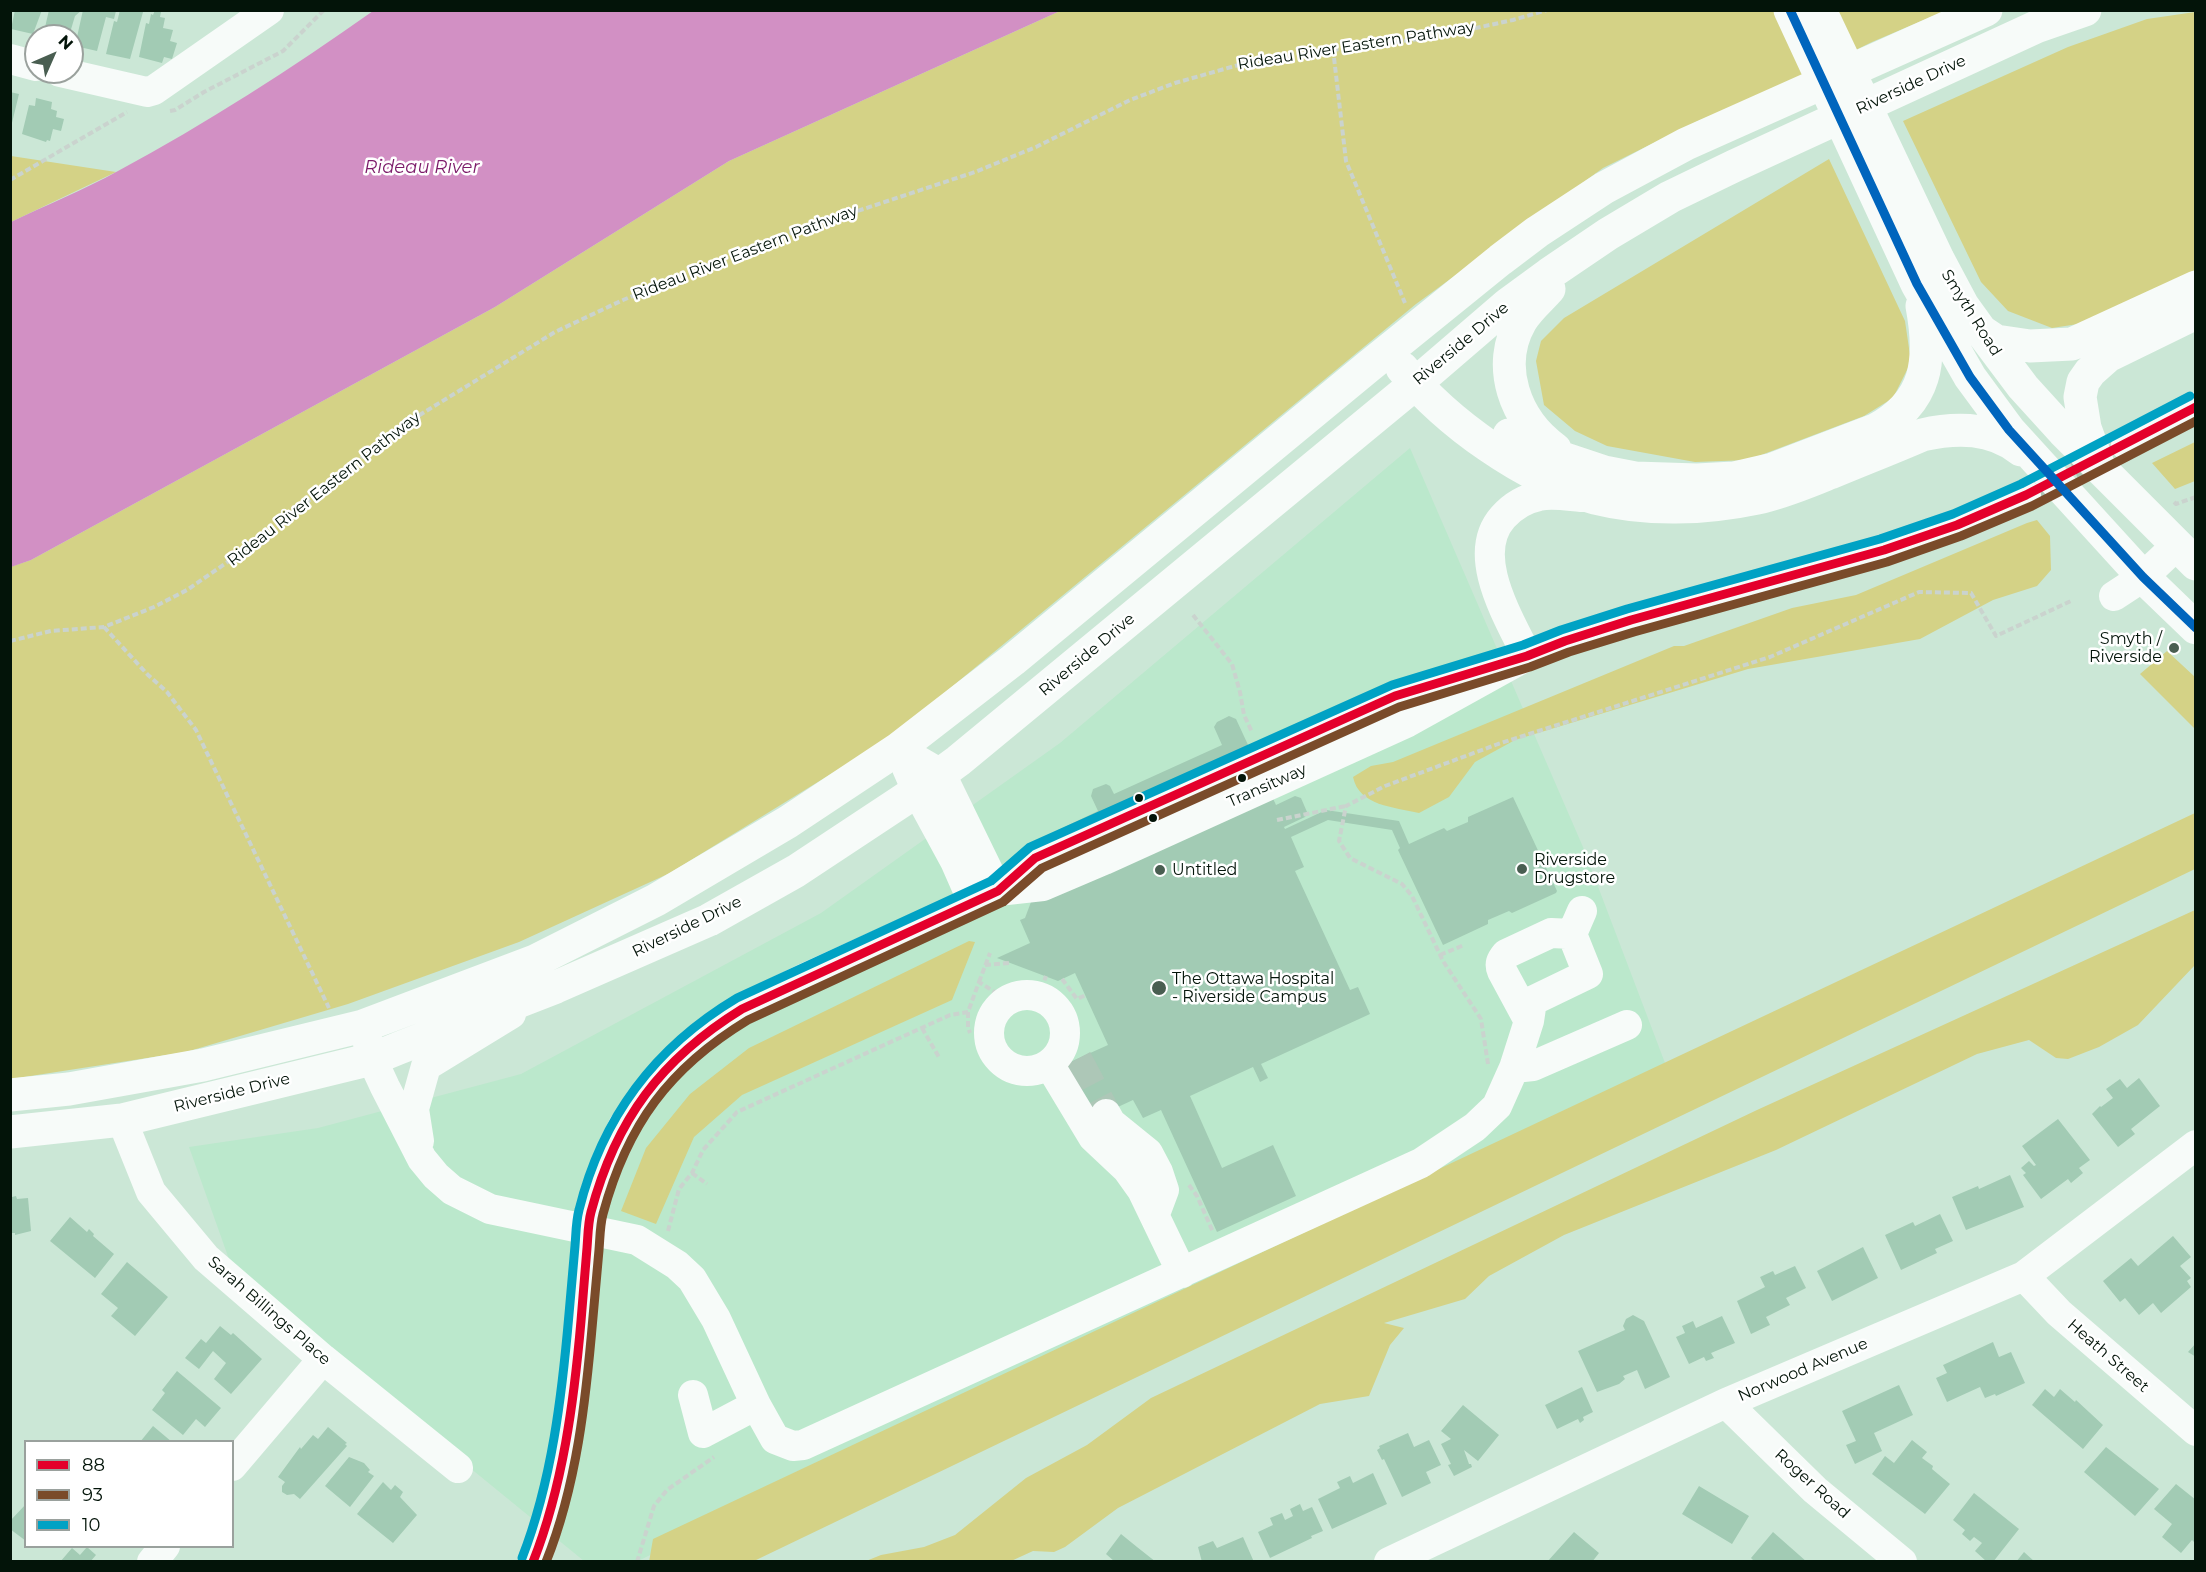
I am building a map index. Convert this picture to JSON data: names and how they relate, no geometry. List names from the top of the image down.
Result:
{
  "streets": {
    "main road": ["Riverside Drive", "Smyth Road"],
    "street": [
      "Transitway",
      "Sarah Billings Place",
      "Heath Street",
      "Norwood Avenue",
      "Roger Road"
    ],
    "path": ["Rideau River Eastern Pathway"]
  },
  "crossings": [
    ["Riverside Drive", "Sarah Billings Place"],
    ["Heath Street", "Norwood Avenue"],
    ["Norwood Avenue", "Roger Road"]
  ],
  "water": ["Rideau River"],
  "places": [
    "Smyth / Riverside",
    "Riverside Drugstore",
    "Untitled",
    "The Ottawa Hospital - Riverside Campus"
  ],
  "lines": ["transit line 10", "transit line 88", "transit line 93"],
  "legend": ["88", "93", "10"],
  "north": "top right"
}
